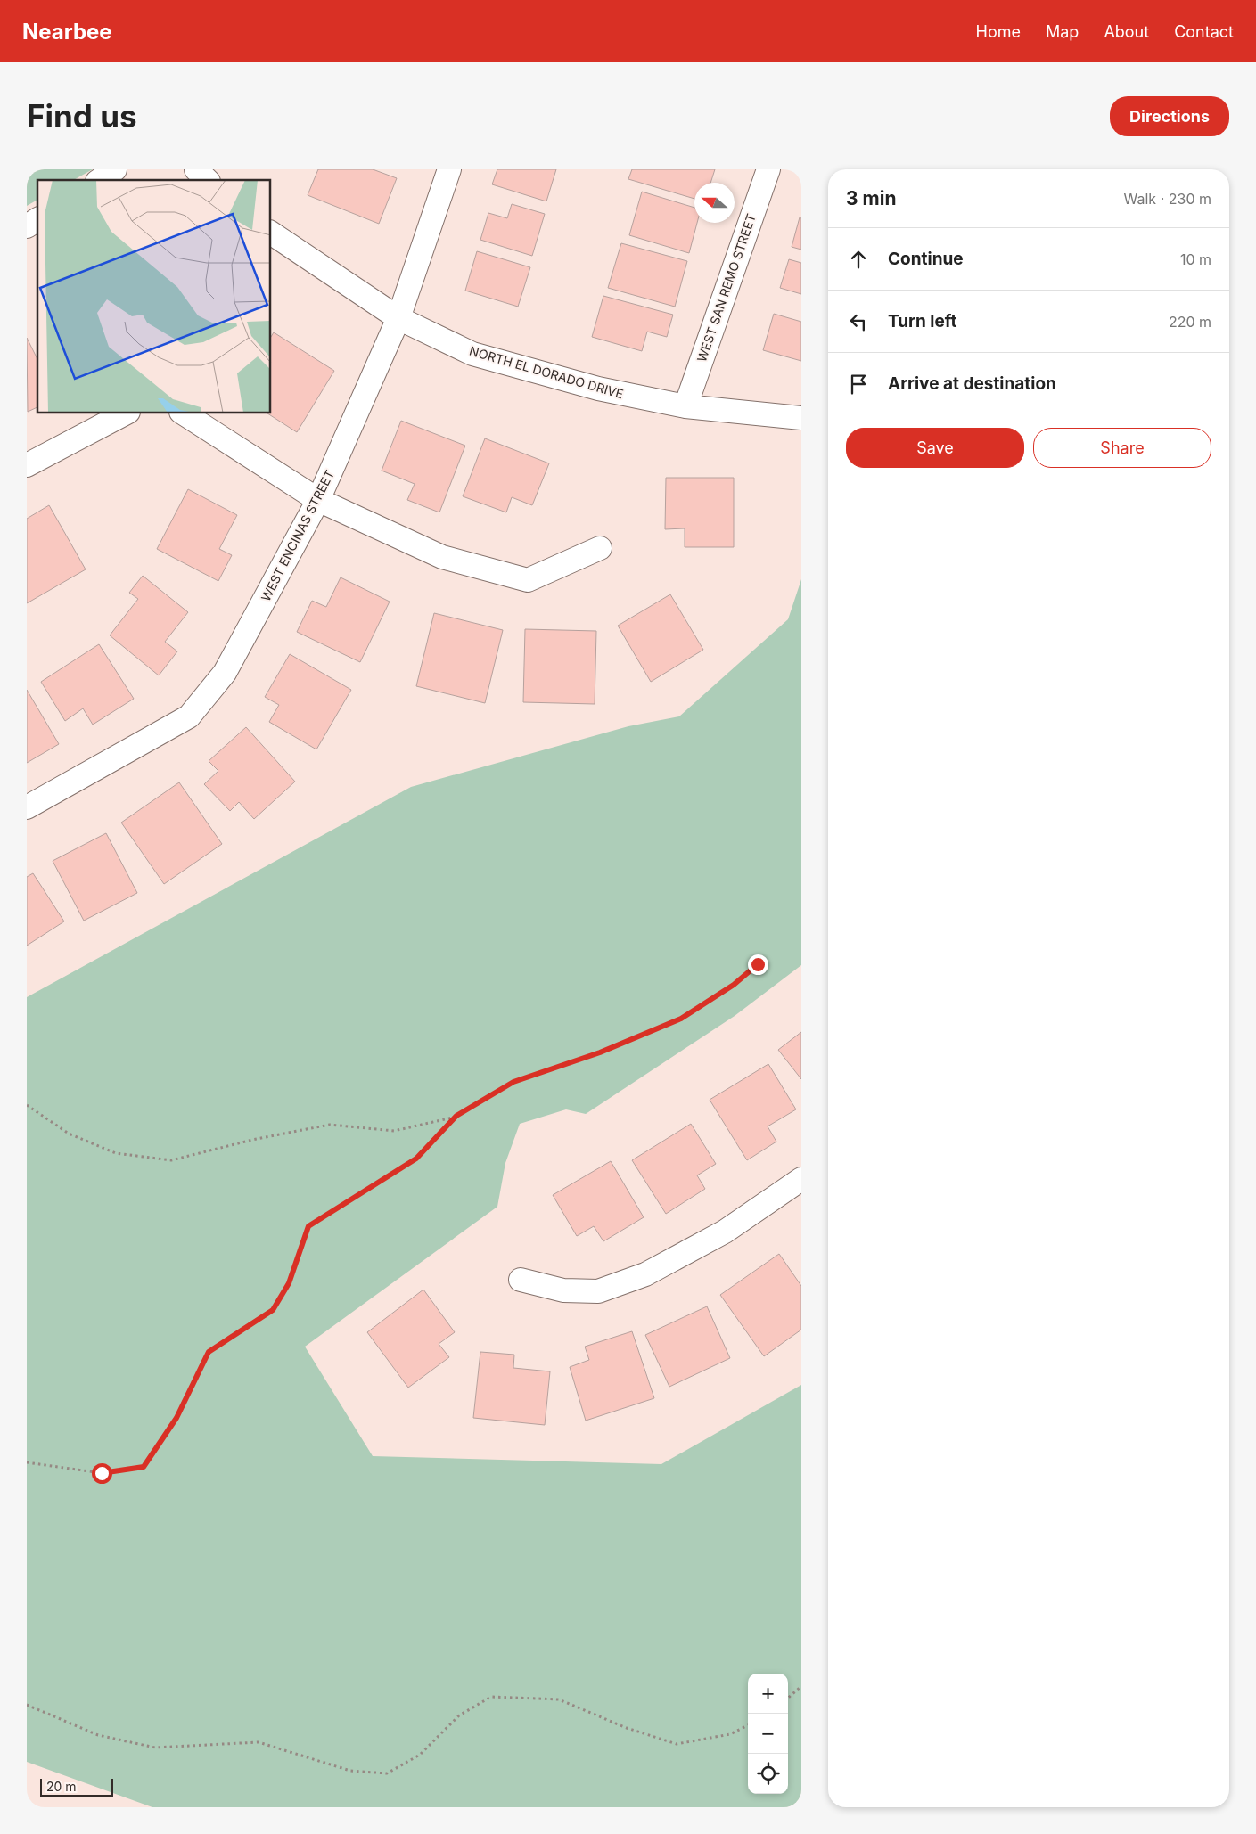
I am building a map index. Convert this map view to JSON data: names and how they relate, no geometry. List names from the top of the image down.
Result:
{
  "streets": {
    "street": ["WEST SAN REMO STREET", "NORTH EL DORADO DRIVE", "WEST ENCINAS STREET"]
  },
  "crossings": [
    ["WEST SAN REMO STREET", "NORTH EL DORADO DRIVE"],
    ["NORTH EL DORADO DRIVE", "WEST ENCINAS STREET"]
  ],
  "scale_bar": "20 m",
  "north": "left",
  "page": {
    "header": "Nearbee",
    "nav": [
      "Home",
      "Map",
      "About",
      "Contact"
    ],
    "buttons": [
      "Directions",
      ["Save", "Share"]
    ],
    "title": "Find us",
    "heading": ["3 min", "Walk · 230 m"],
    "list": [
      ["Continue", "10 m"],
      ["Turn left", "220 m"],
      "Arrive at destination"
    ],
    "map_buttons": ["+", "−"],
    "scale": "20 m"
  }
}
